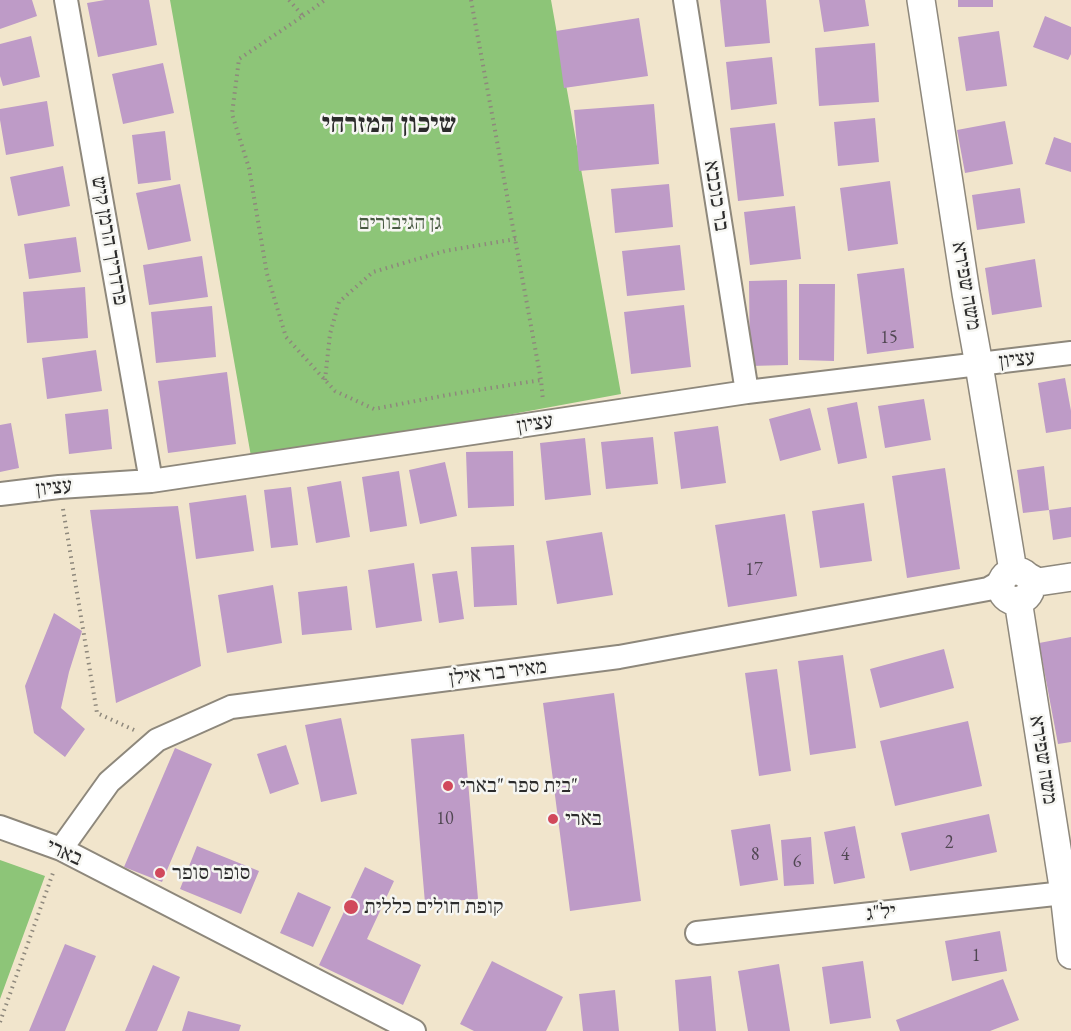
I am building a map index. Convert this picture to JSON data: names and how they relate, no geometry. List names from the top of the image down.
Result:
{
  "streets": {
    "street": [
      "בר כוכבא",
      "פרדריך הרמן קיש",
      "משה שפירא",
      "עציון",
      "מאיר בר אילן",
      "בארי",
      "יל\"ג"
    ]
  },
  "crossings": [
    ["בר כוכבא", "עציון"],
    ["פרדריך הרמן קיש", "עציון"],
    ["משה שפירא", "עציון"],
    ["משה שפירא", "מאיר בר אילן"],
    ["משה שפירא", "יל\"ג"],
    ["מאיר בר אילן", "בארי"]
  ],
  "districts": ["שיכון המזרחי"],
  "parks": ["גן הגיבורים"],
  "places": [
    "בית ספר \"בארי\"",
    "בארי",
    "סופר סופר",
    "קופת חולים כללית"
  ],
  "house_numbers": [
    "15",
    "17",
    "10",
    "2",
    "8",
    "4",
    "6",
    "1"
  ]
}
